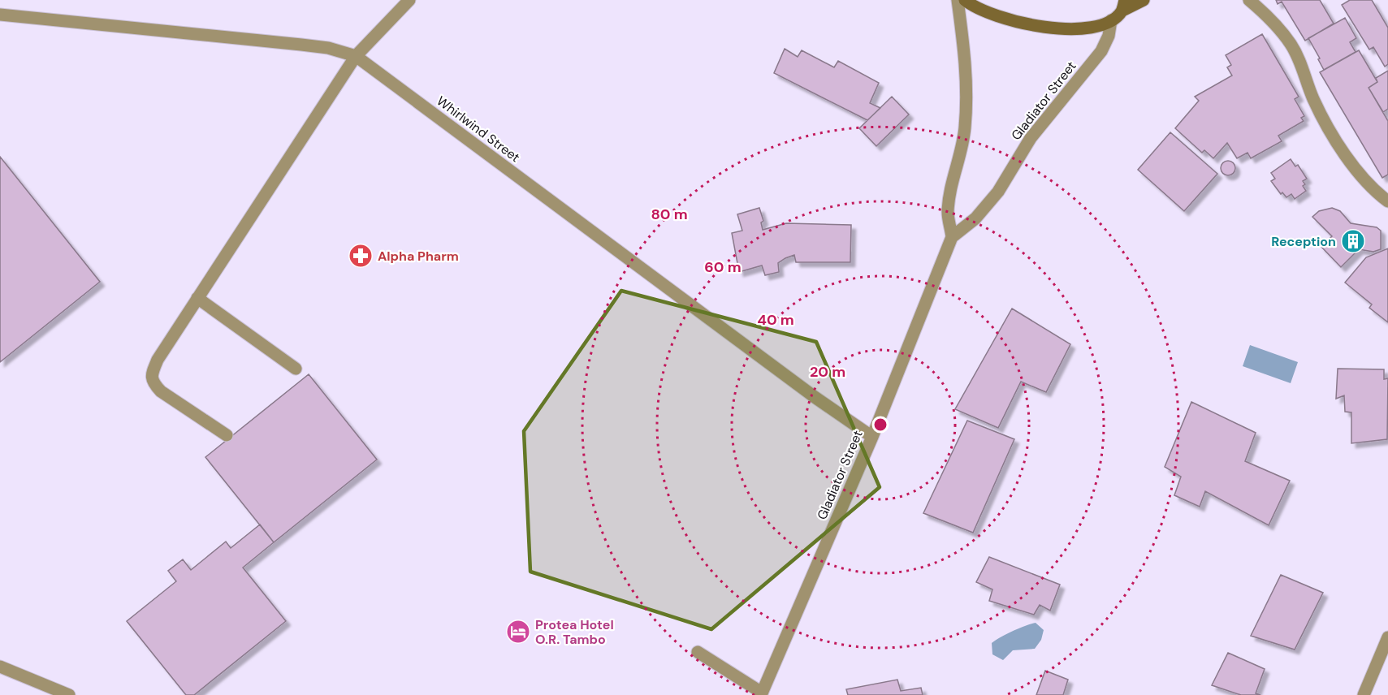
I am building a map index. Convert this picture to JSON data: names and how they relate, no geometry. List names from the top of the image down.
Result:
{
  "streets": {
    "street": ["Gladiator Street", "Whirlwind Street"]
  },
  "crossings": [
    ["Gladiator Street", "Whirlwind Street"]
  ],
  "places": {
    "building": ["Reception"],
    "pharmacy": ["Alpha Pharm"],
    "hotel": ["Protea Hotel O.R. Tambo"]
  },
  "rings": [
    "80 m",
    "60 m",
    "40 m",
    "20 m"
  ]
}
